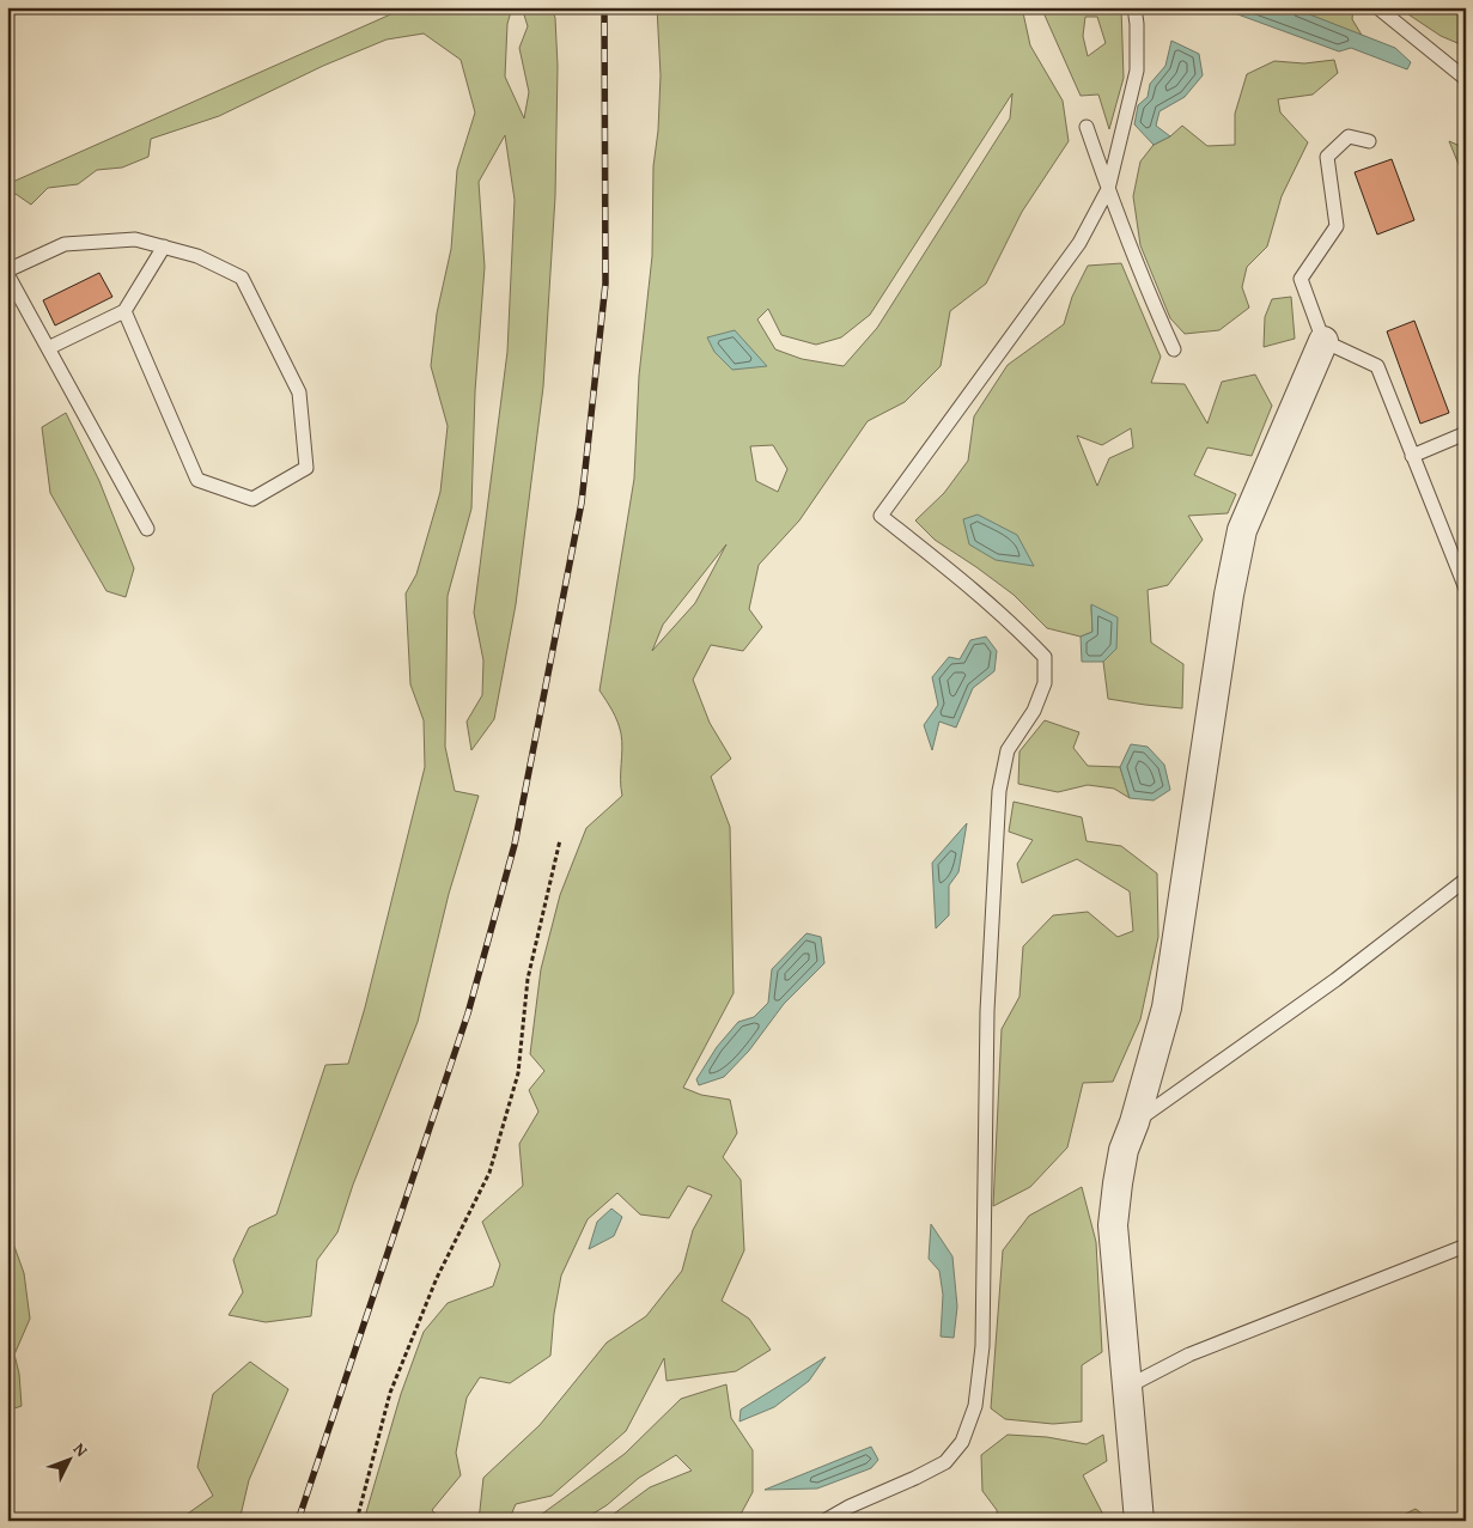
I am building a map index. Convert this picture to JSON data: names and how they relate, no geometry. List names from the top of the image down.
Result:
{
  "north": "top right"
}
